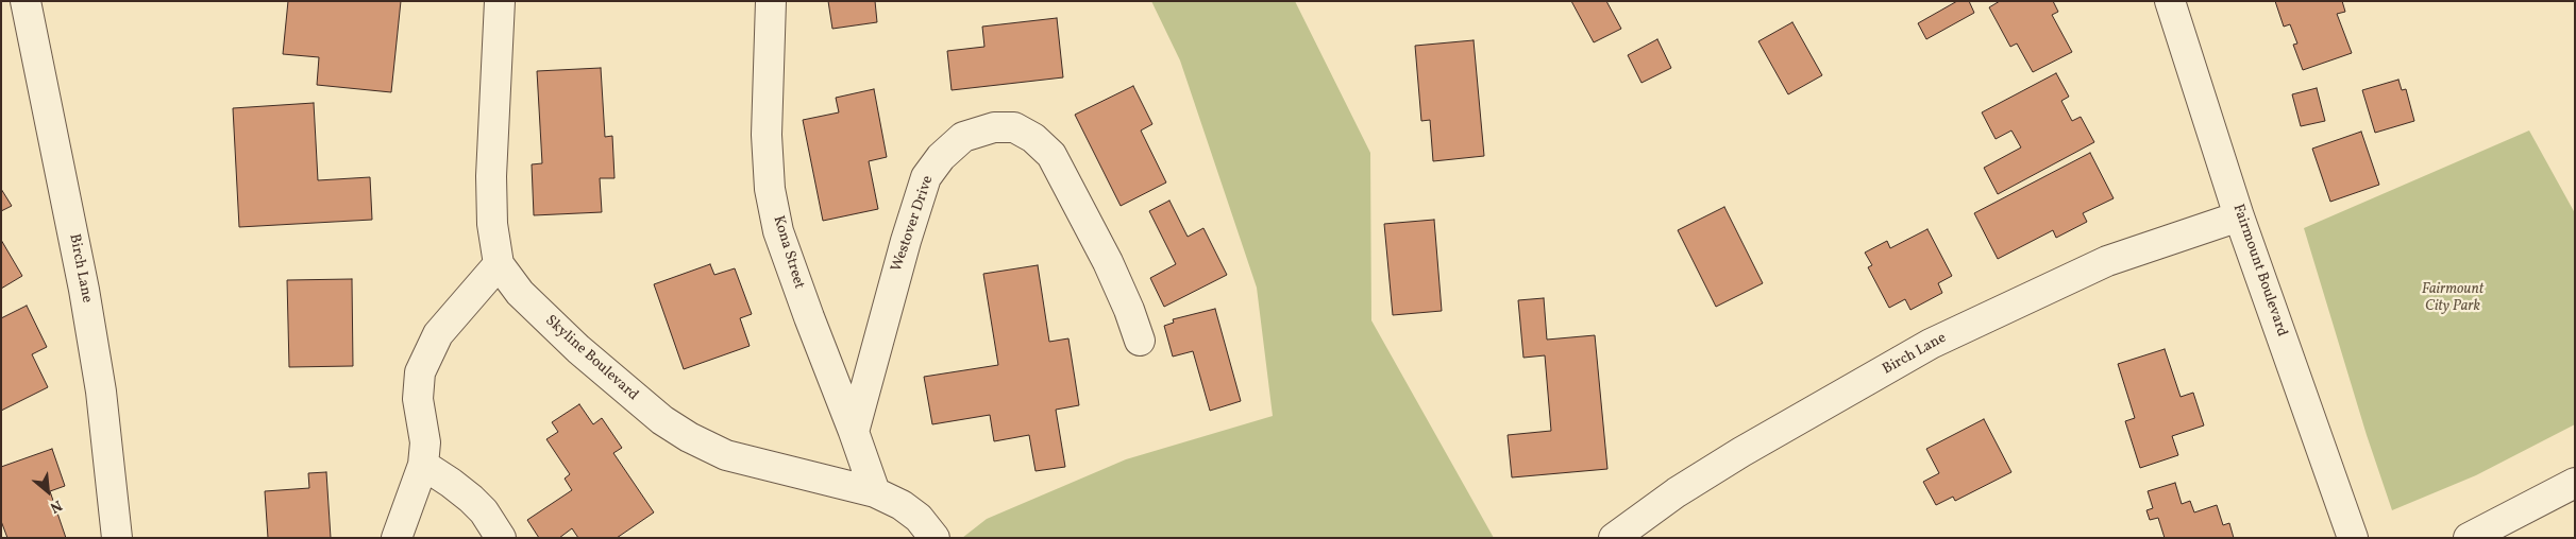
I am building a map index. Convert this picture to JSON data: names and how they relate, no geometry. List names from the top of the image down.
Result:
{
  "streets": {
    "street": [
      "Westover Drive",
      "Kona Street",
      "Birch Lane",
      "Fairmount Boulevard",
      "Skyline Boulevard"
    ]
  },
  "crossings": [
    ["Westover Drive", "Kona Street"],
    ["Kona Street", "Skyline Boulevard"],
    ["Birch Lane", "Fairmount Boulevard"]
  ],
  "parks": ["Fairmount City Park"],
  "north": "bottom right"
}
